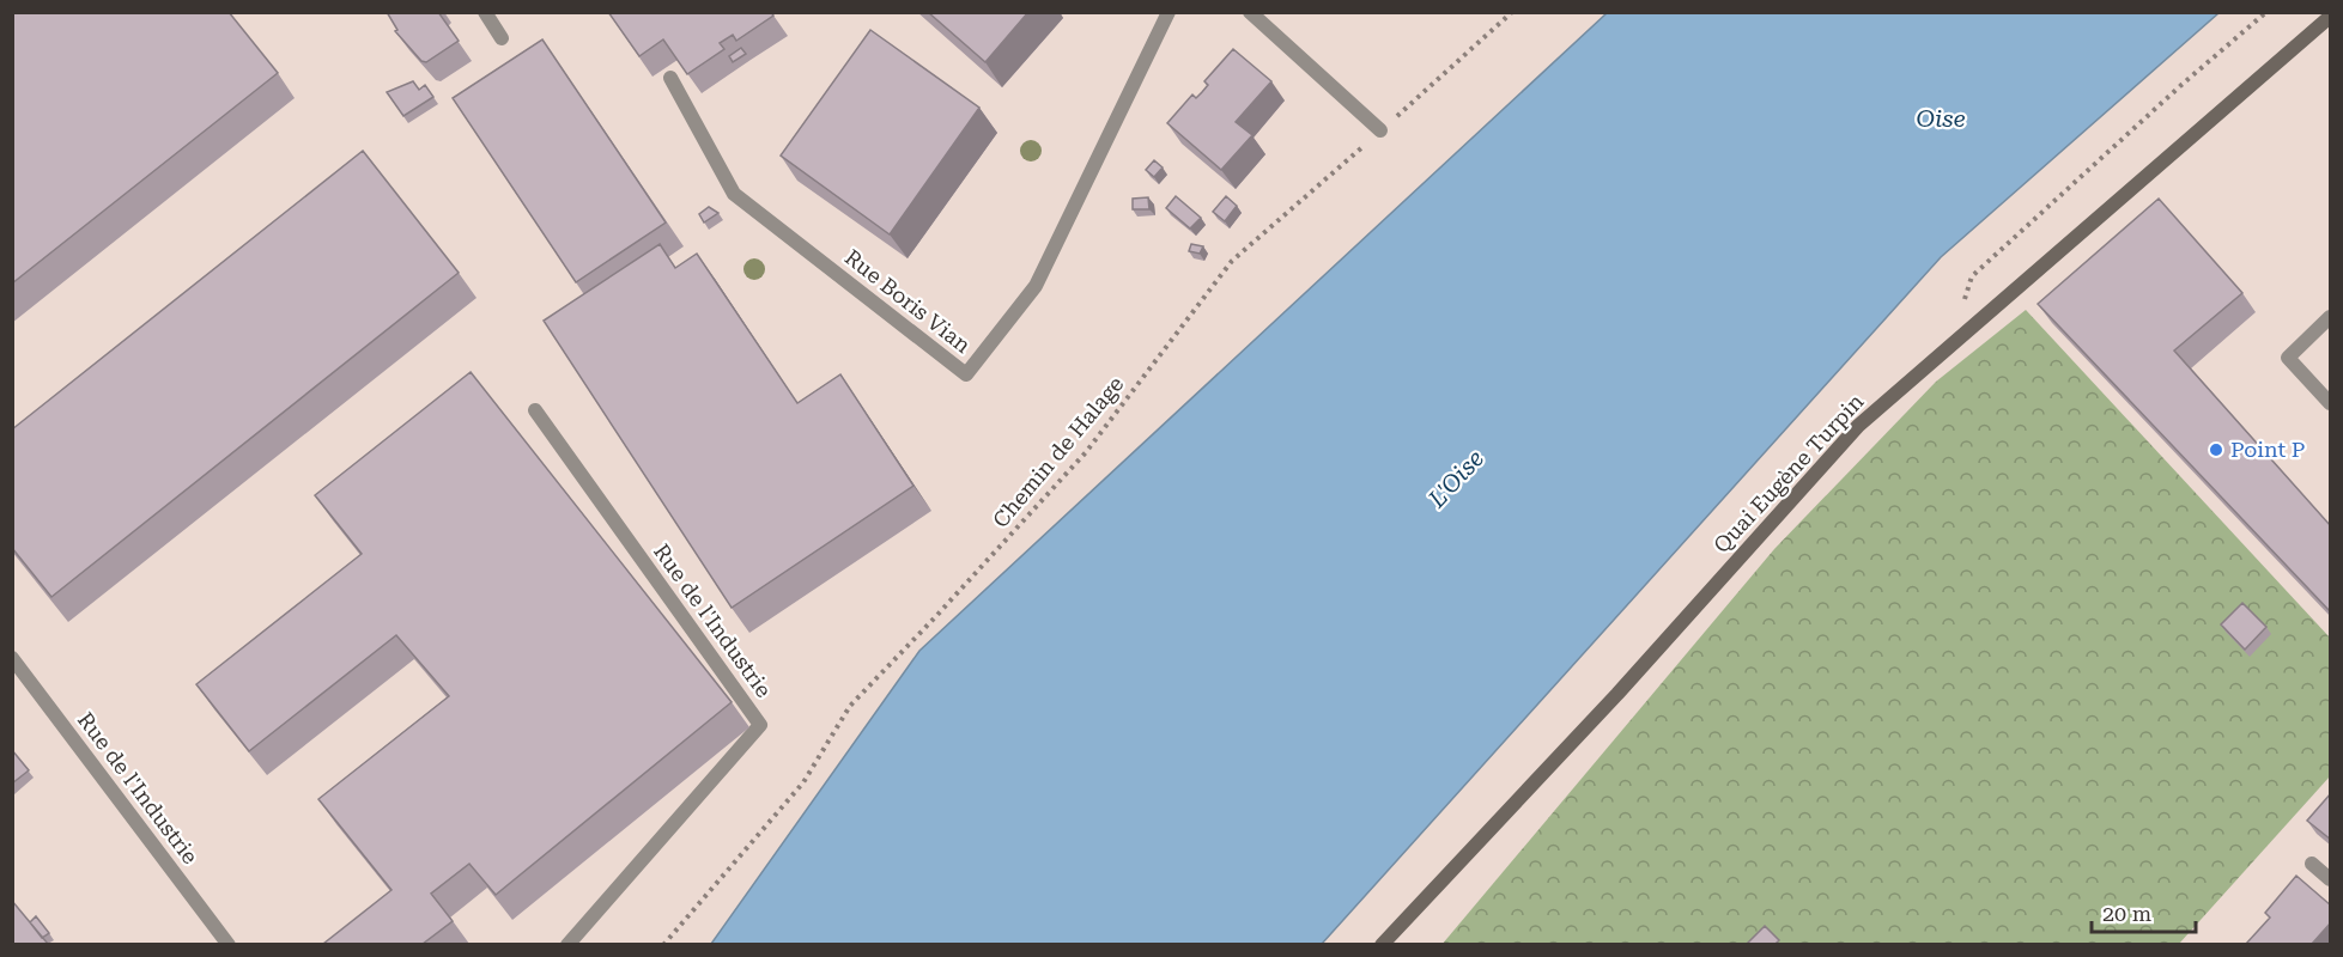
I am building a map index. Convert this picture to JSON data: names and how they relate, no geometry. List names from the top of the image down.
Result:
{
  "streets": {
    "main road": ["Quai Eugène Turpin"],
    "lane": ["Rue Boris Vian", "Rue de l'Industrie"],
    "path": ["Chemin de Halage"]
  },
  "water": ["Oise", "L'Oise"],
  "places": ["Point P"],
  "scale_bar": "20 m"
}
